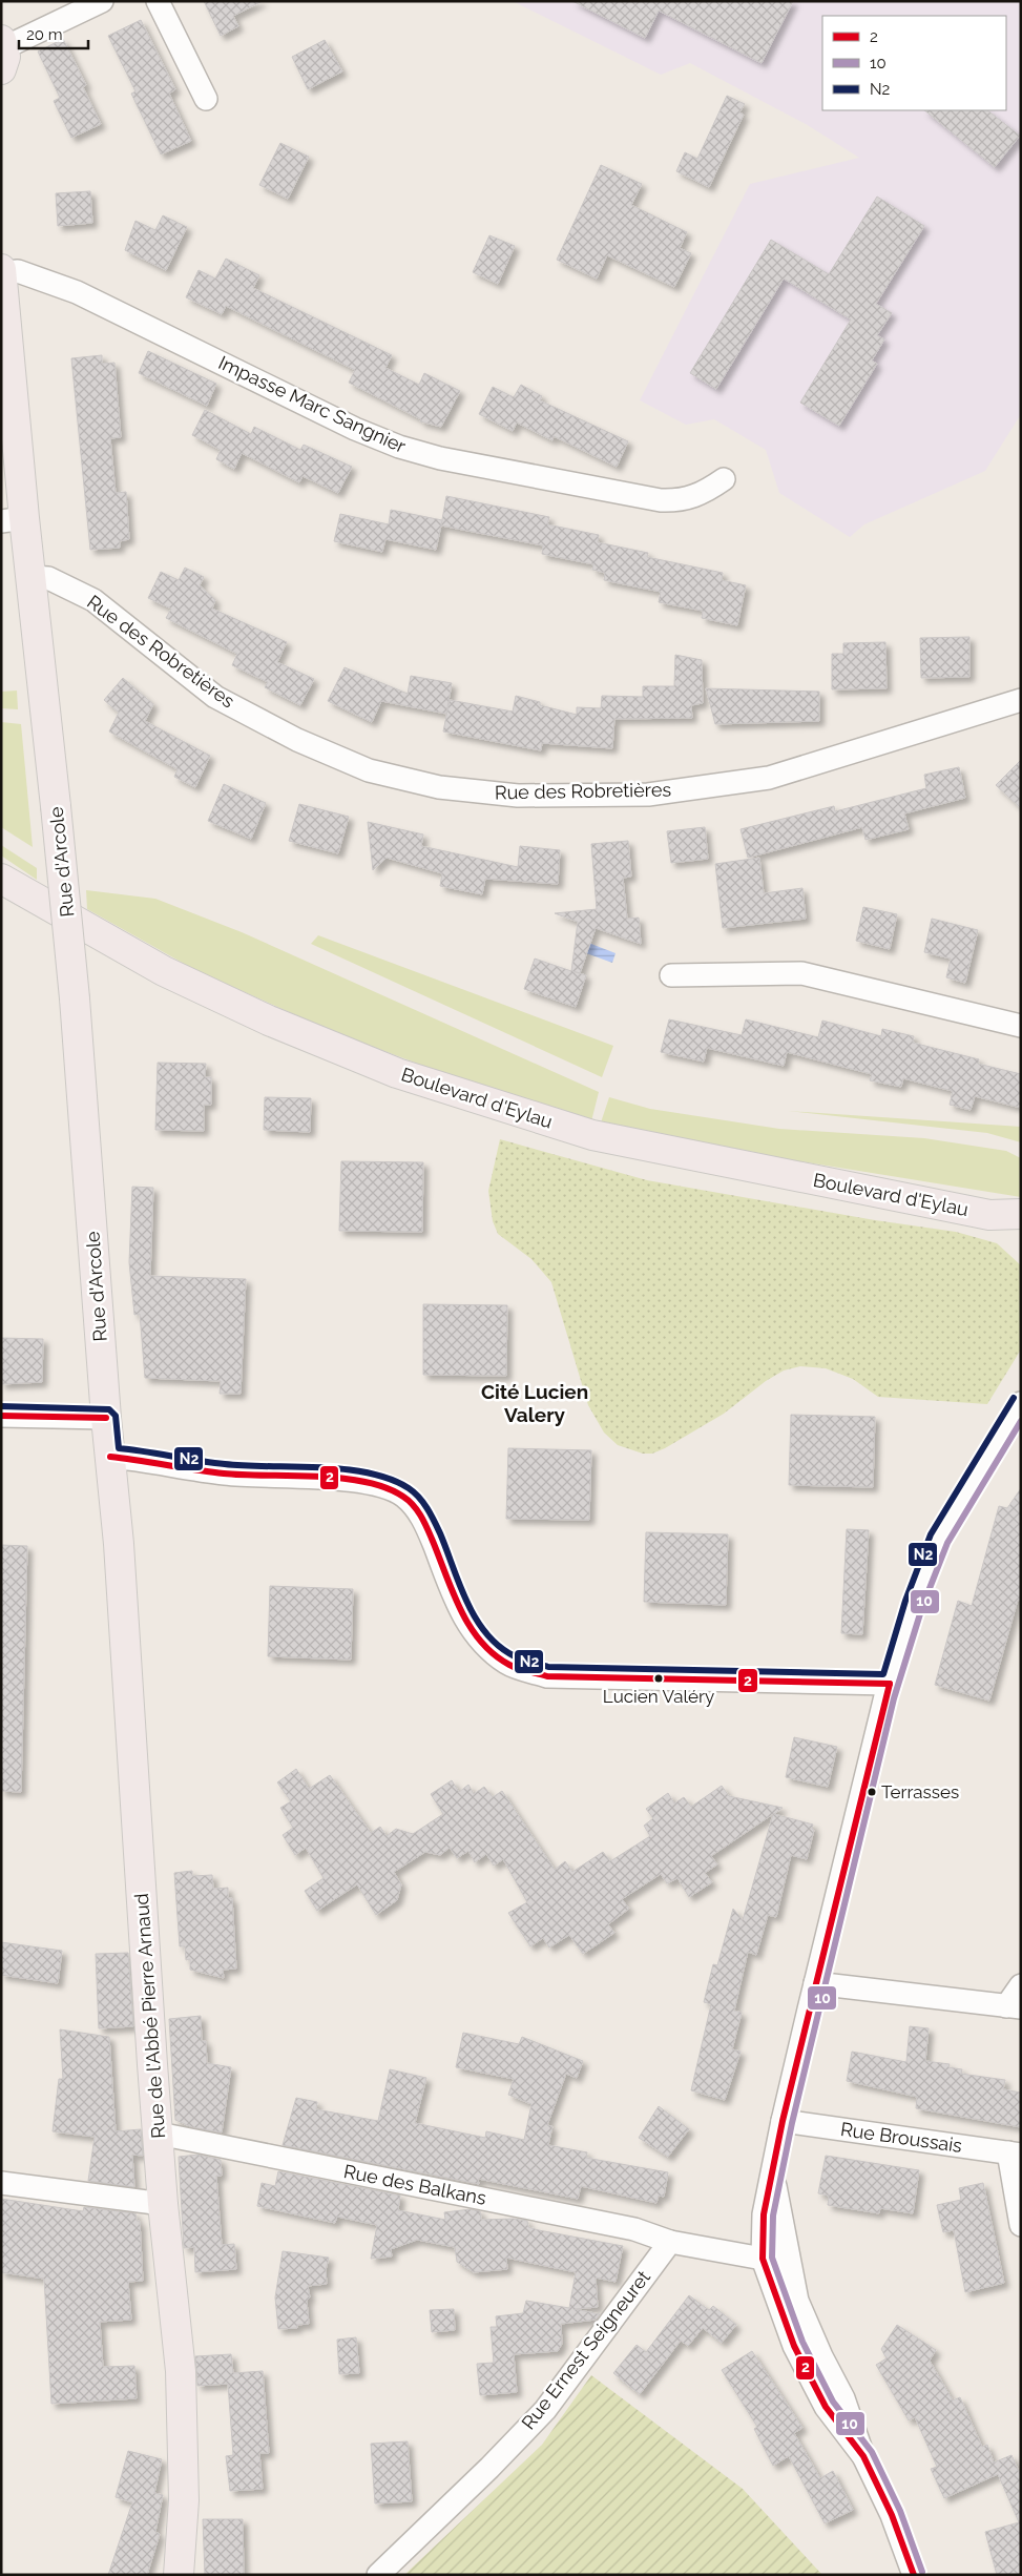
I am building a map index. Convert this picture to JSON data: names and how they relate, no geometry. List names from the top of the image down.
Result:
{
  "streets": {
    "main road": ["Rue d'Arcole", "Boulevard d'Eylau", "Rue de l'Abbé Pierre Arnaud"],
    "street": [
      "Impasse Marc Sangnier",
      "Rue des Robretières",
      "Rue Broussais",
      "Rue des Balkans",
      "Rue Ernest Seigneuret"
    ]
  },
  "crossings": [
    ["Impasse Marc Sangnier", "Rue d'Arcole"],
    ["Rue des Robretières", "Rue d'Arcole"],
    ["Rue d'Arcole", "Rue de l'Abbé Pierre Arnaud"],
    ["Rue de l'Abbé Pierre Arnaud", "Rue des Balkans"],
    ["Rue des Balkans", "Rue Ernest Seigneuret"]
  ],
  "districts": ["Cité Lucien Valery"],
  "places": ["Lucien Valéry", "Terrasses"],
  "lines": ["transit line N2", "transit line 2", "transit line 10"],
  "legend": ["2", "10", "N2"],
  "scale_bar": "20 m"
}
